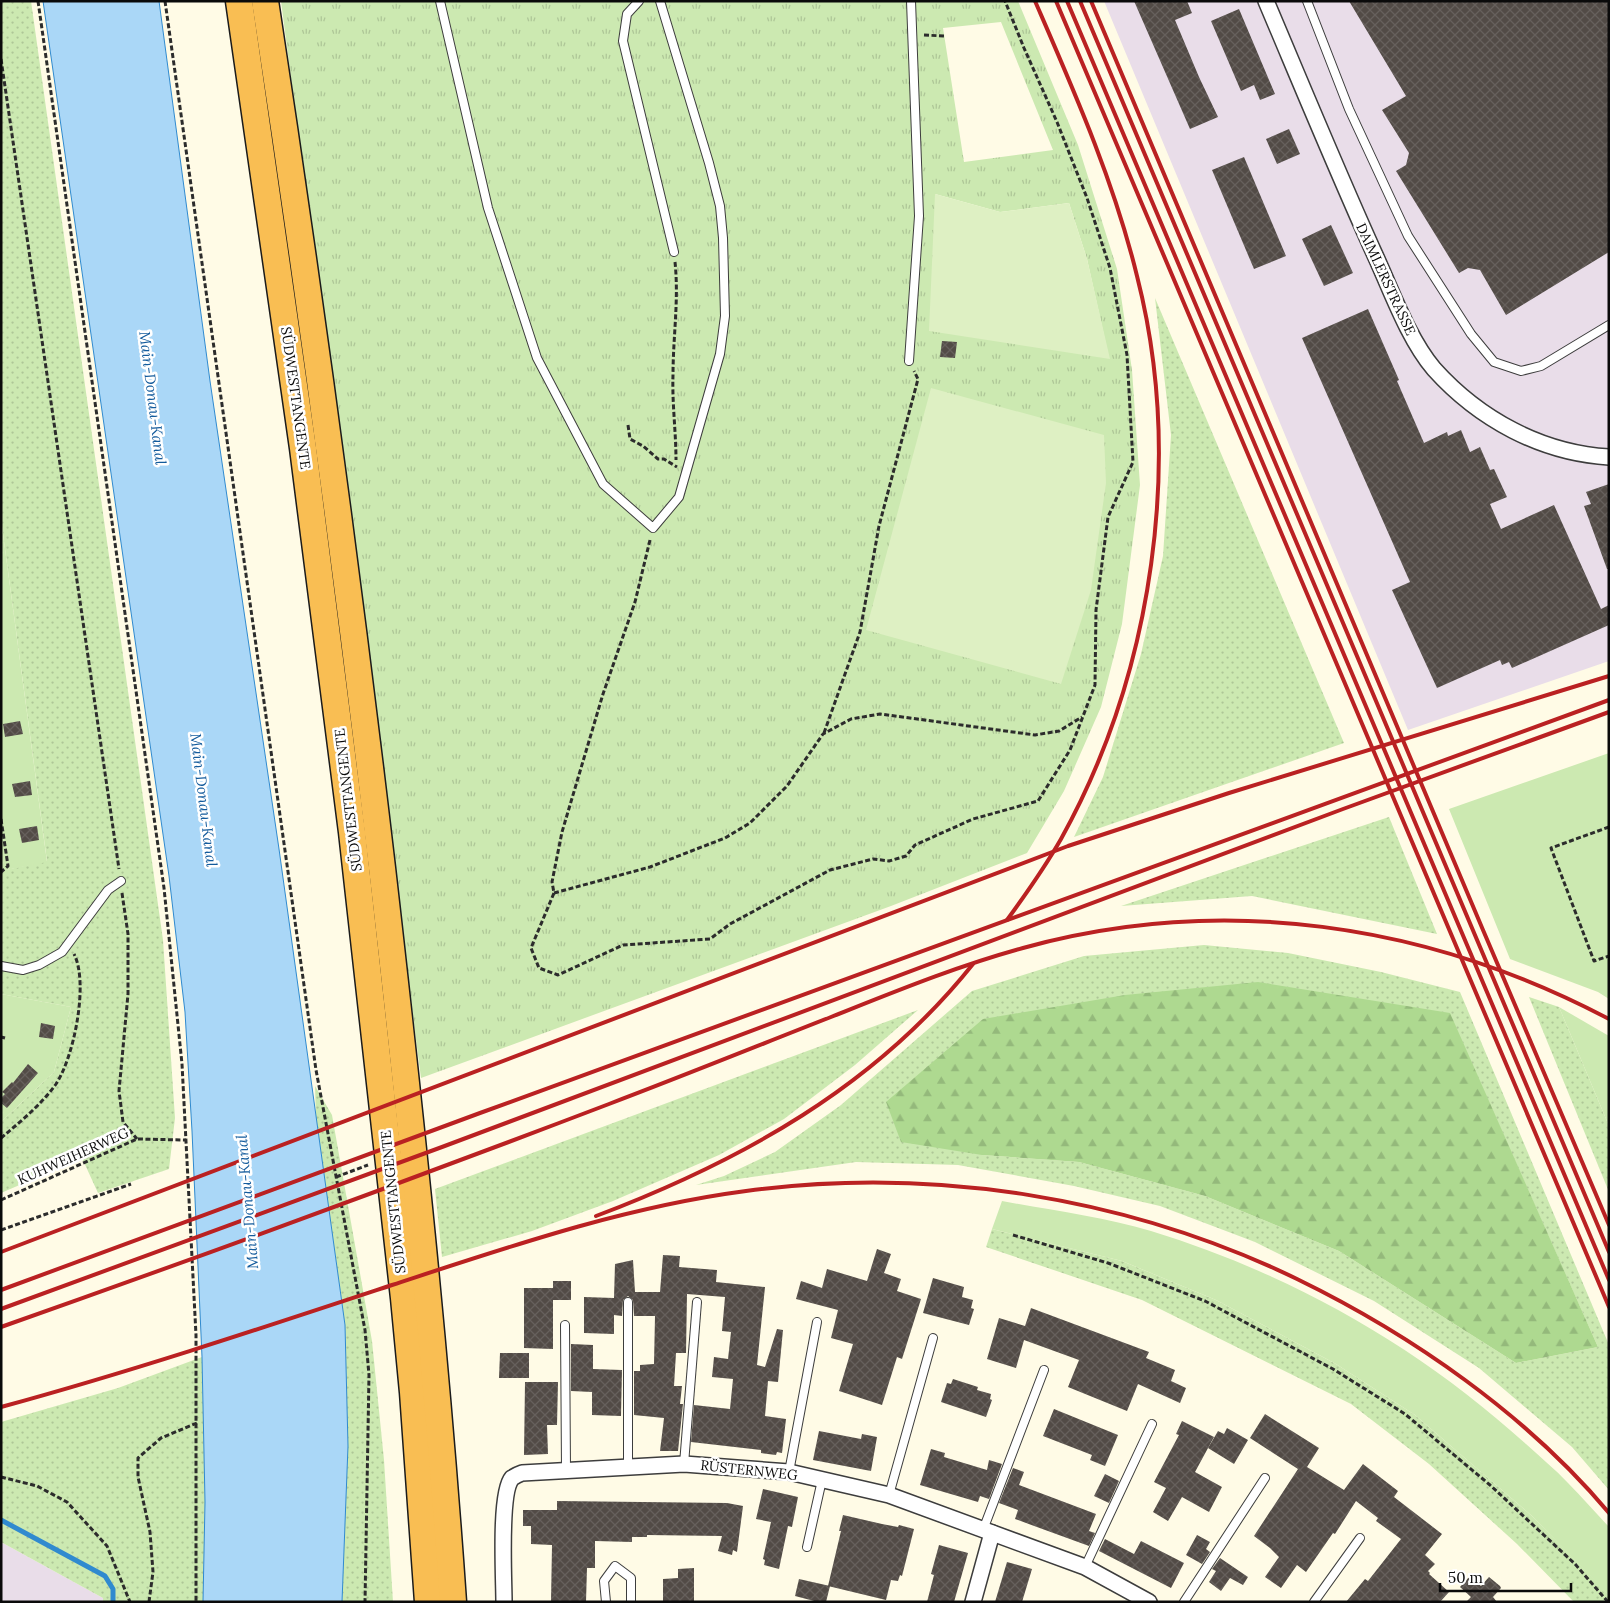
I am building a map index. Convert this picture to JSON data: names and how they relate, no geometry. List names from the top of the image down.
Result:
{
  "streets": {
    "highway": ["SÜDWESTTANGENTE"],
    "street": ["DAIMLERSTRASSE", "RÜSTERNWEG"],
    "path": ["KUHWEIHERWEG"]
  },
  "water": ["Main-Donau-Kanal"],
  "scale_bar": "50 m"
}
